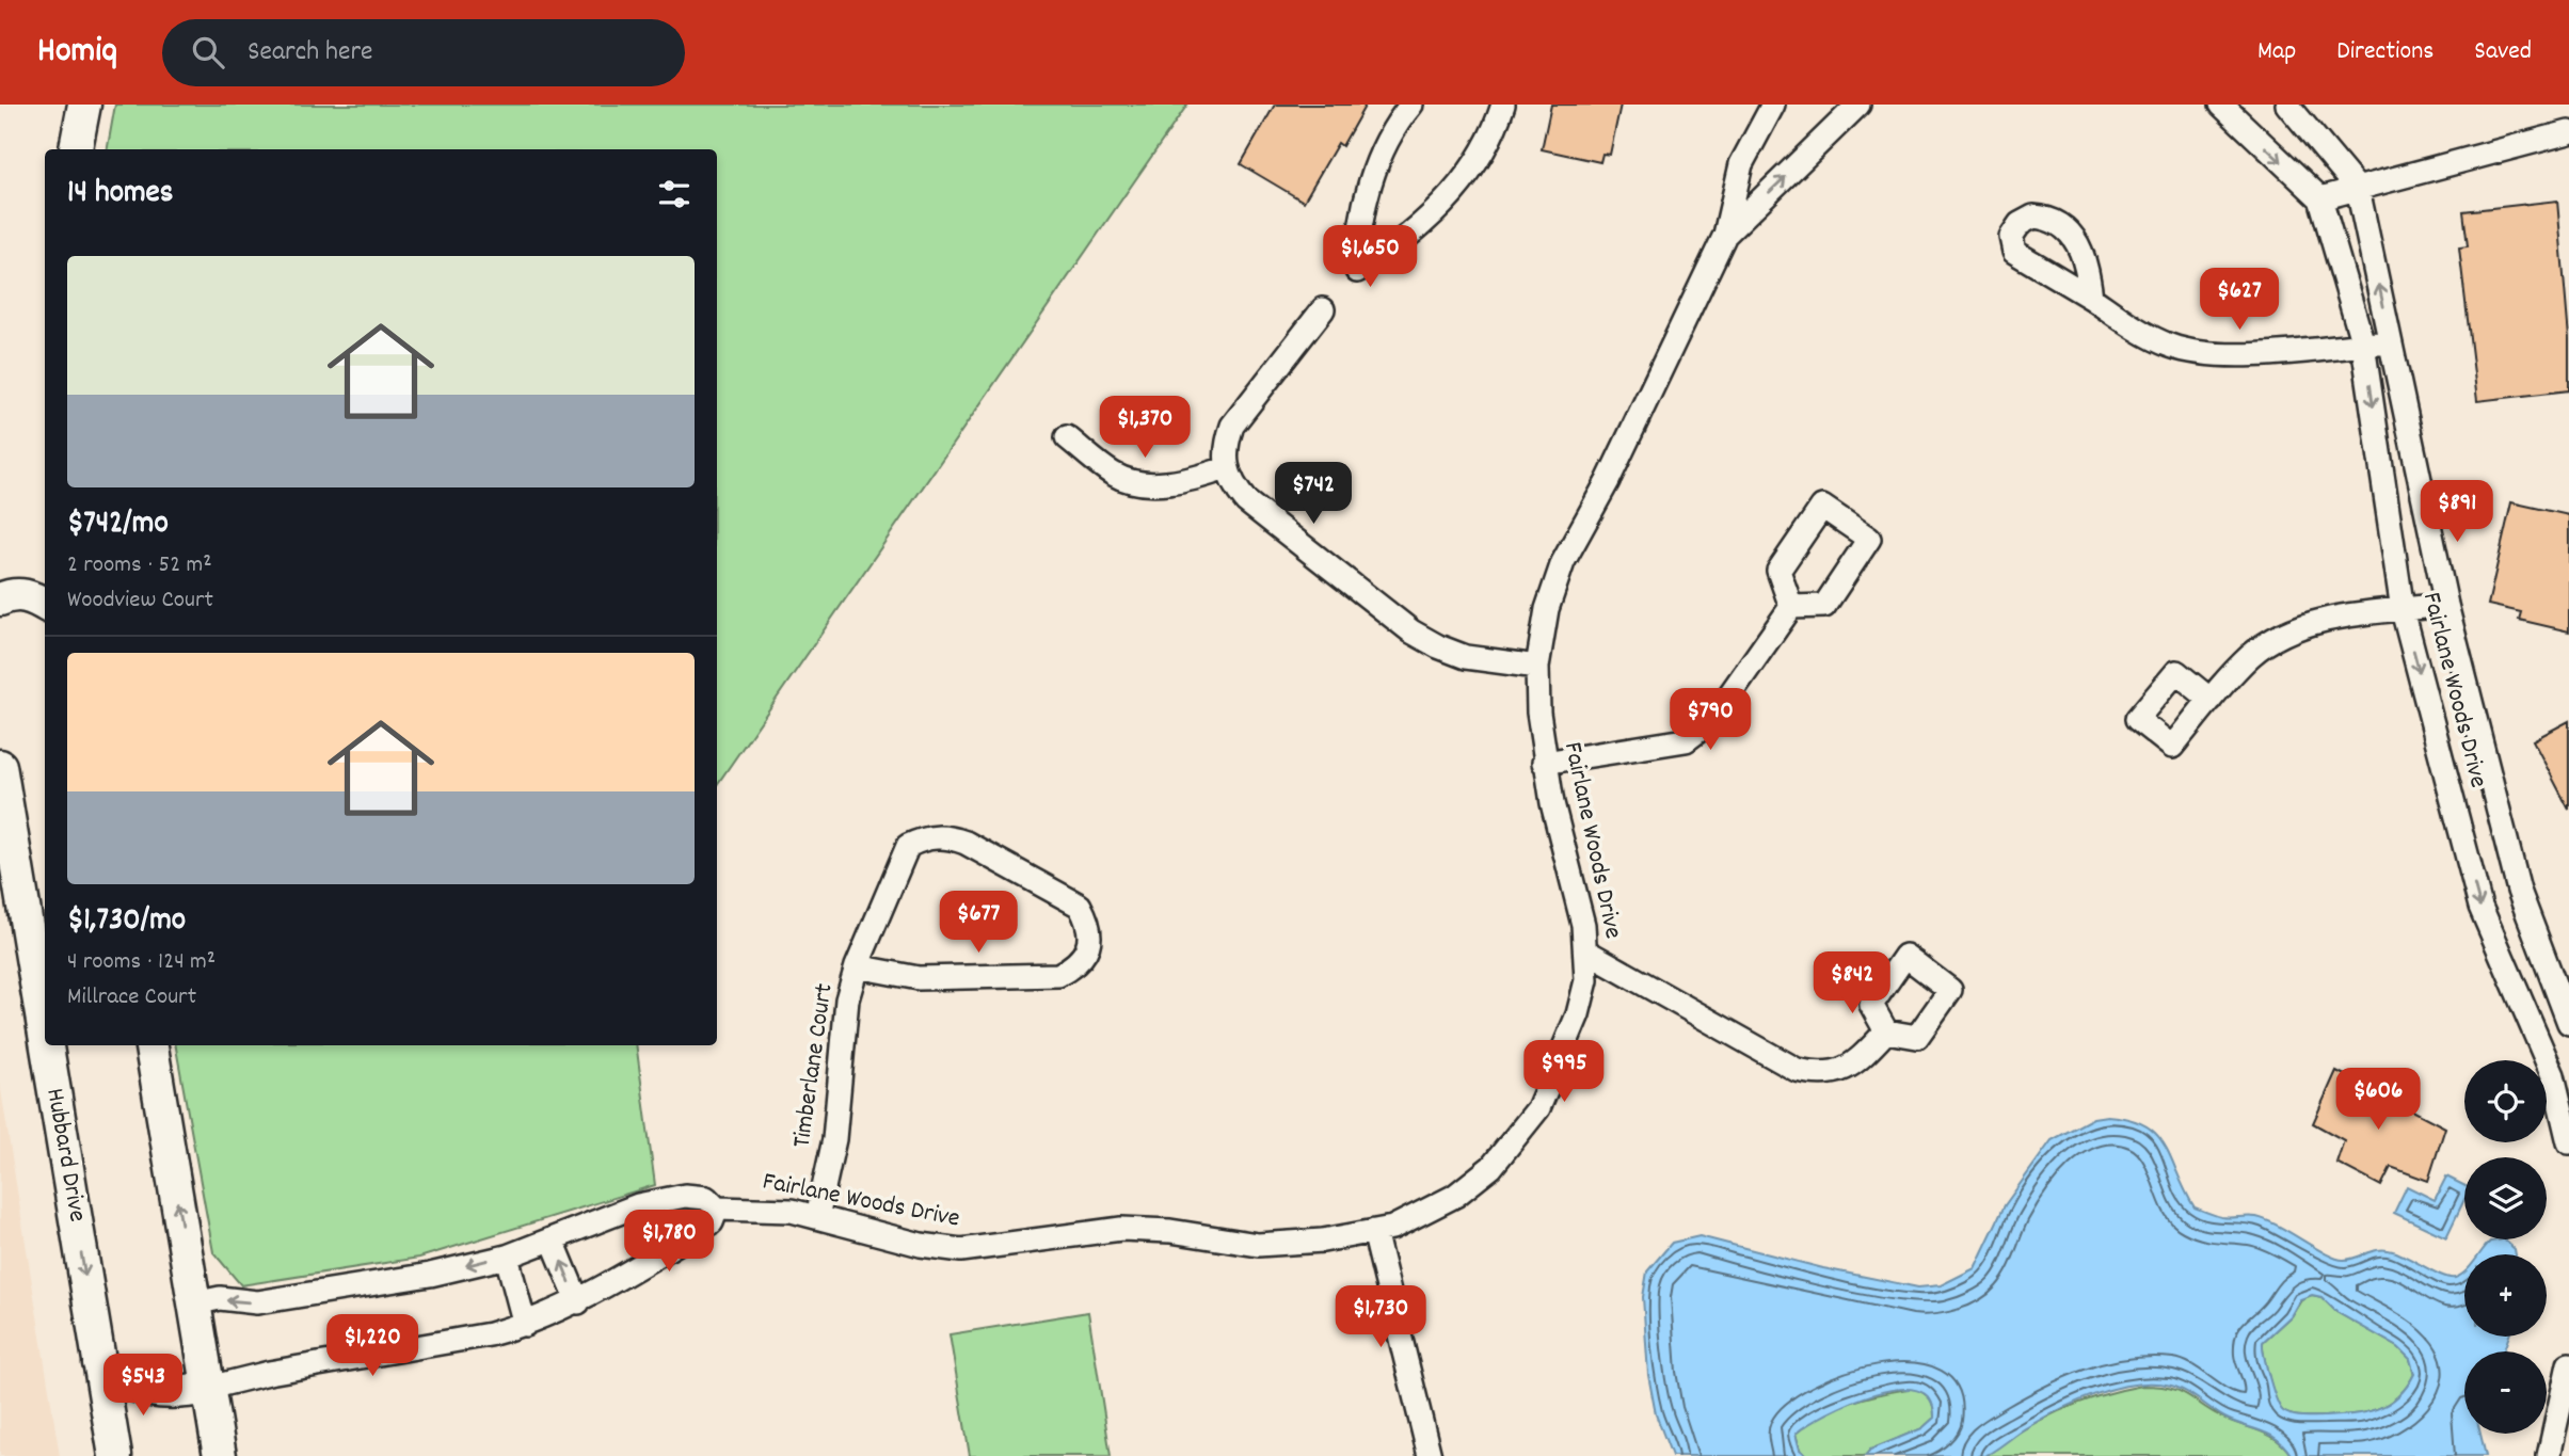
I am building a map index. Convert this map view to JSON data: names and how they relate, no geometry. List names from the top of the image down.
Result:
{
  "streets": {
    "street": ["Fairlane Woods Drive", "Timberlane Court", "Hubbard Drive"]
  },
  "crossings": [
    ["Fairlane Woods Drive", "Timberlane Court"]
  ],
  "page": {
    "header": "Homiq",
    "search": "Search here",
    "nav": ["Map", "Directions", "Saved"],
    "heading": "14 homes",
    "price": [
      "$1,650",
      "$627",
      "$1,370",
      "$742",
      "$891",
      "$790",
      "$677",
      "$842",
      "$995",
      "$606",
      "$1,780",
      "$1,730",
      "$1,220",
      "$543"
    ],
    "list": [
      {
        "name": "$742/mo",
        "note": "2 rooms · 52 m² · Woodview Court"
      },
      {
        "name": "$1,730/mo",
        "note": "4 rooms · 124 m² · Millrace Court"
      }
    ],
    "map_buttons": ["+", "−"]
  }
}
